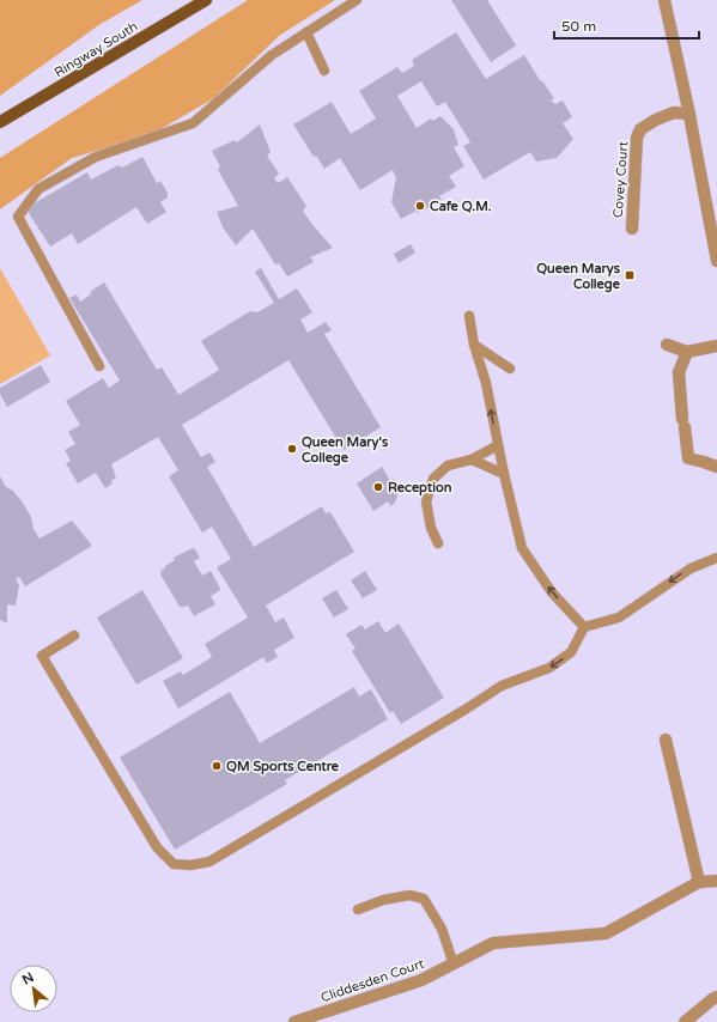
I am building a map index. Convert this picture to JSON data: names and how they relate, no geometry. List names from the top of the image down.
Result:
{
  "streets": {
    "main road": ["Ringway South"],
    "street": ["Covey Court", "Cliddesden Court"]
  },
  "places": {
    "other": [
      "Cafe Q.M.",
      "Queen Mary's College",
      "Reception",
      "QM Sports Centre"
    ],
    "transit": ["Queen Marys College"]
  },
  "scale_bar": "50 m",
  "north": "top left"
}
